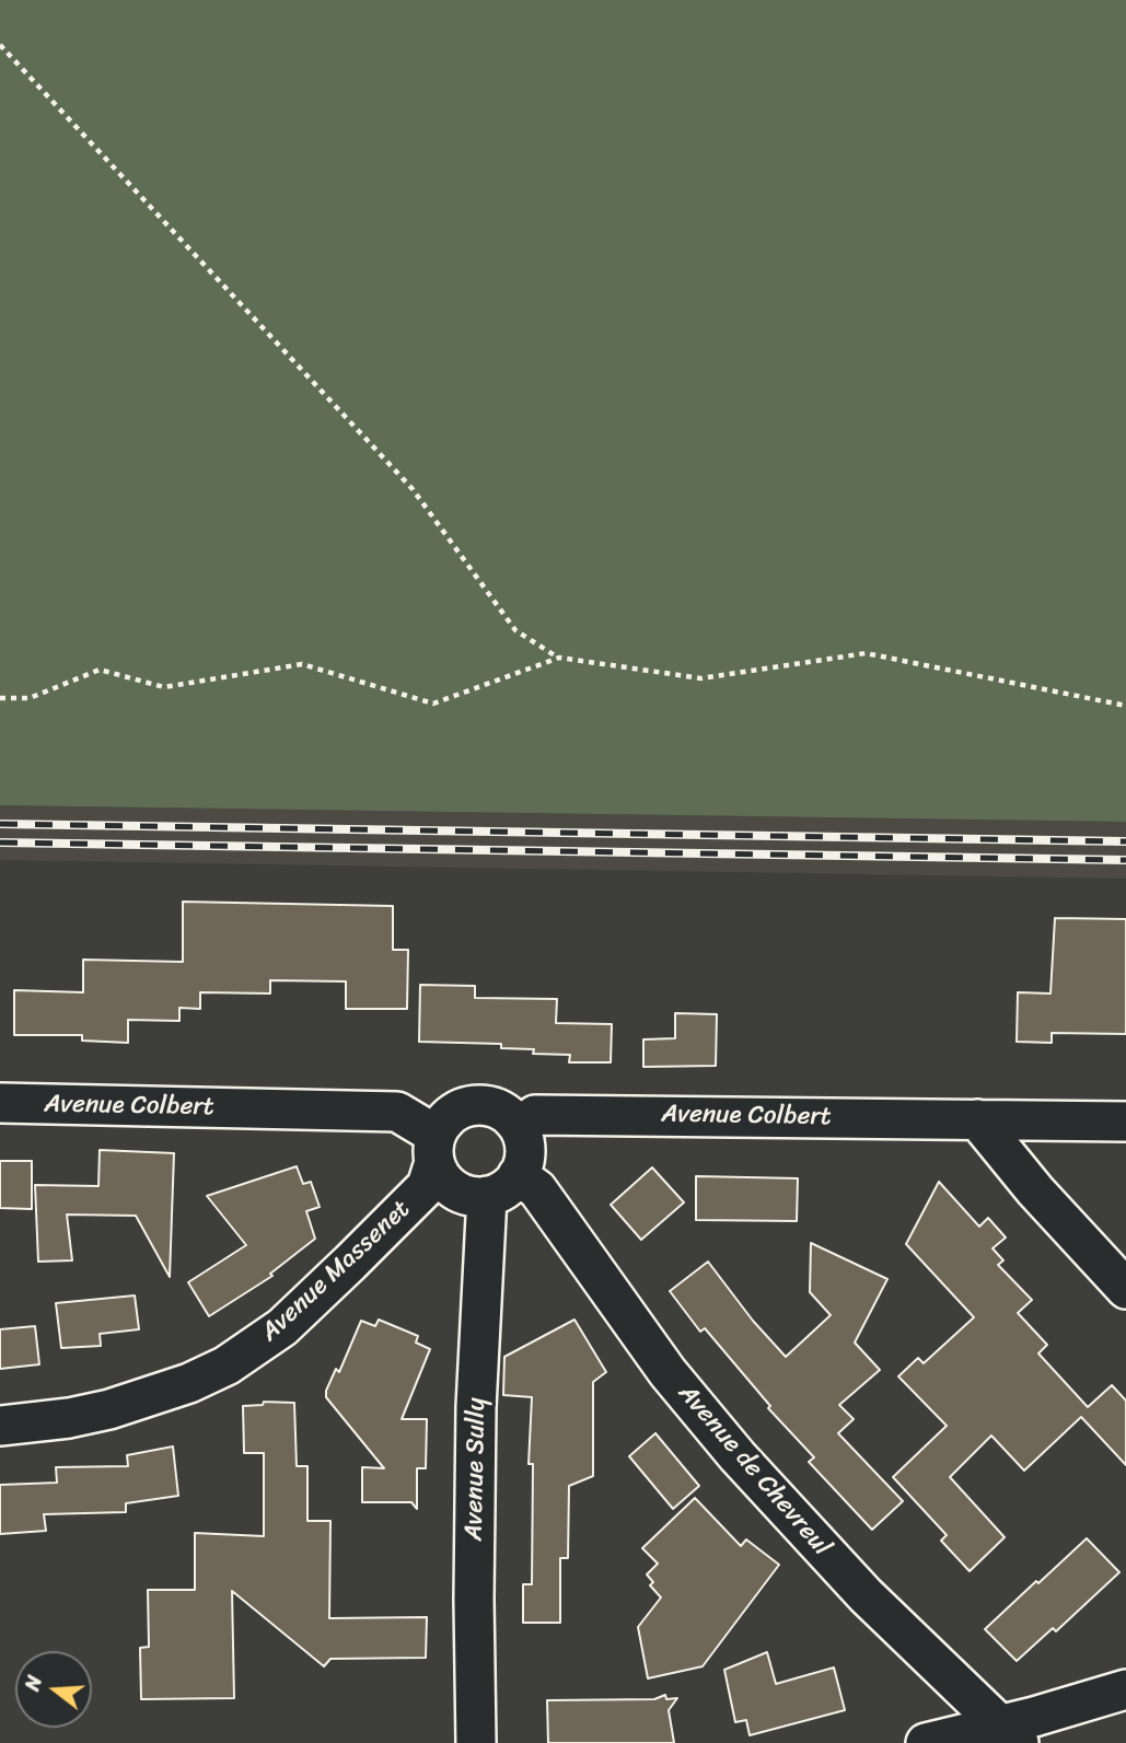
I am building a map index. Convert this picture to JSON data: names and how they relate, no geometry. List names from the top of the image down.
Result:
{
  "streets": {
    "street": [
      "Avenue Colbert",
      "Avenue Massenet",
      "Avenue Sully",
      "Avenue de Chevreul"
    ]
  },
  "crossings": [
    ["Avenue Colbert", "Avenue Massenet"],
    ["Avenue Colbert", "Avenue Sully"],
    ["Avenue Colbert", "Avenue de Chevreul"],
    ["Avenue Massenet", "Avenue Sully"],
    ["Avenue Massenet", "Avenue de Chevreul"],
    ["Avenue Sully", "Avenue de Chevreul"]
  ],
  "north": "left"
}
